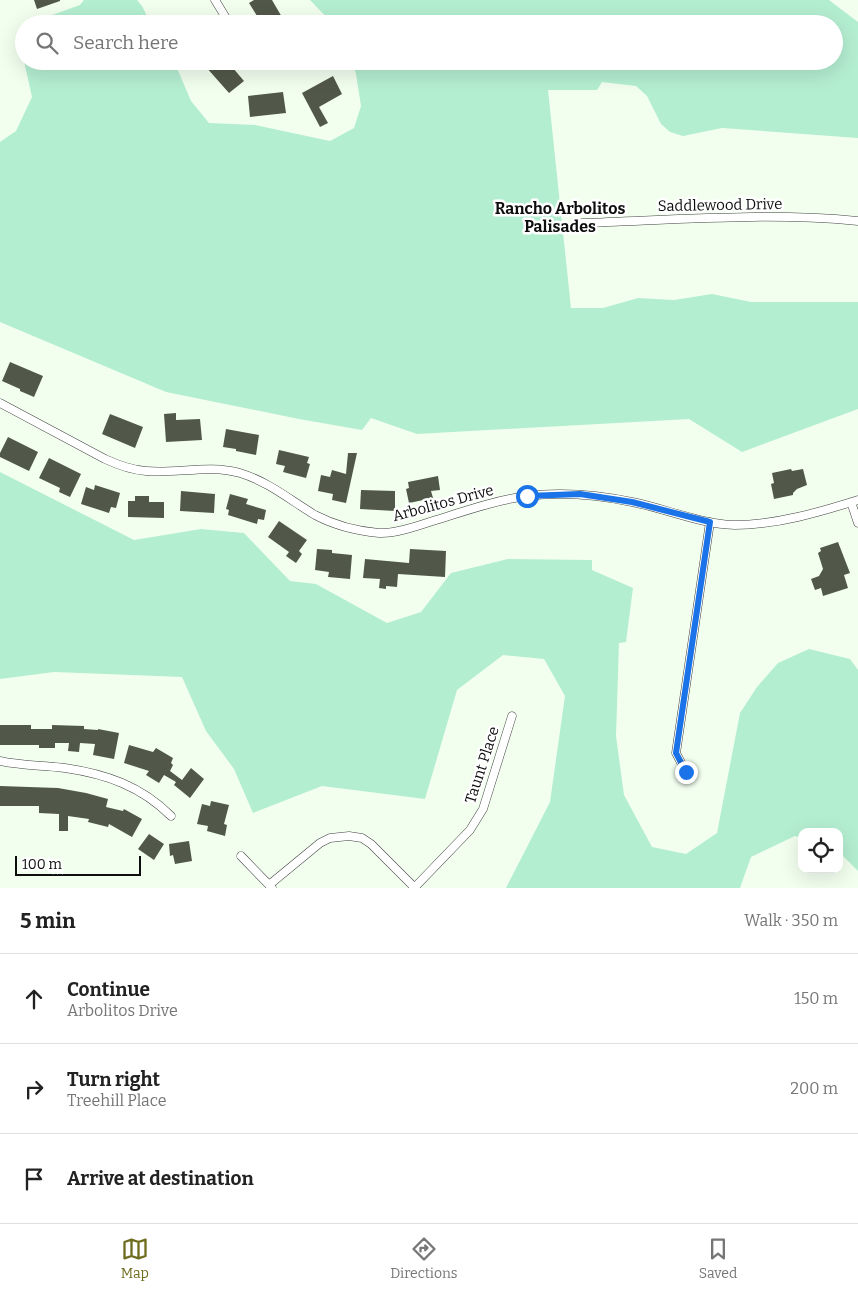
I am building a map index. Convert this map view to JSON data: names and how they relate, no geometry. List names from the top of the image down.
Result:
{
  "streets": {
    "street": ["Saddlewood Drive", "Arbolitos Drive", "Taunt Place"]
  },
  "districts": ["Rancho Arbolitos Palisades"],
  "scale_bar": "100 m",
  "page": {
    "search": "Search here",
    "scale": "100 m",
    "heading": ["5 min", "Walk · 350 m"],
    "list": [
      ["Continue", "Arbolitos Drive", "150 m"],
      ["Turn right", "Treehill Place", "200 m"],
      "Arrive at destination"
    ],
    "nav": ["Map", "Directions", "Saved"]
  }
}
